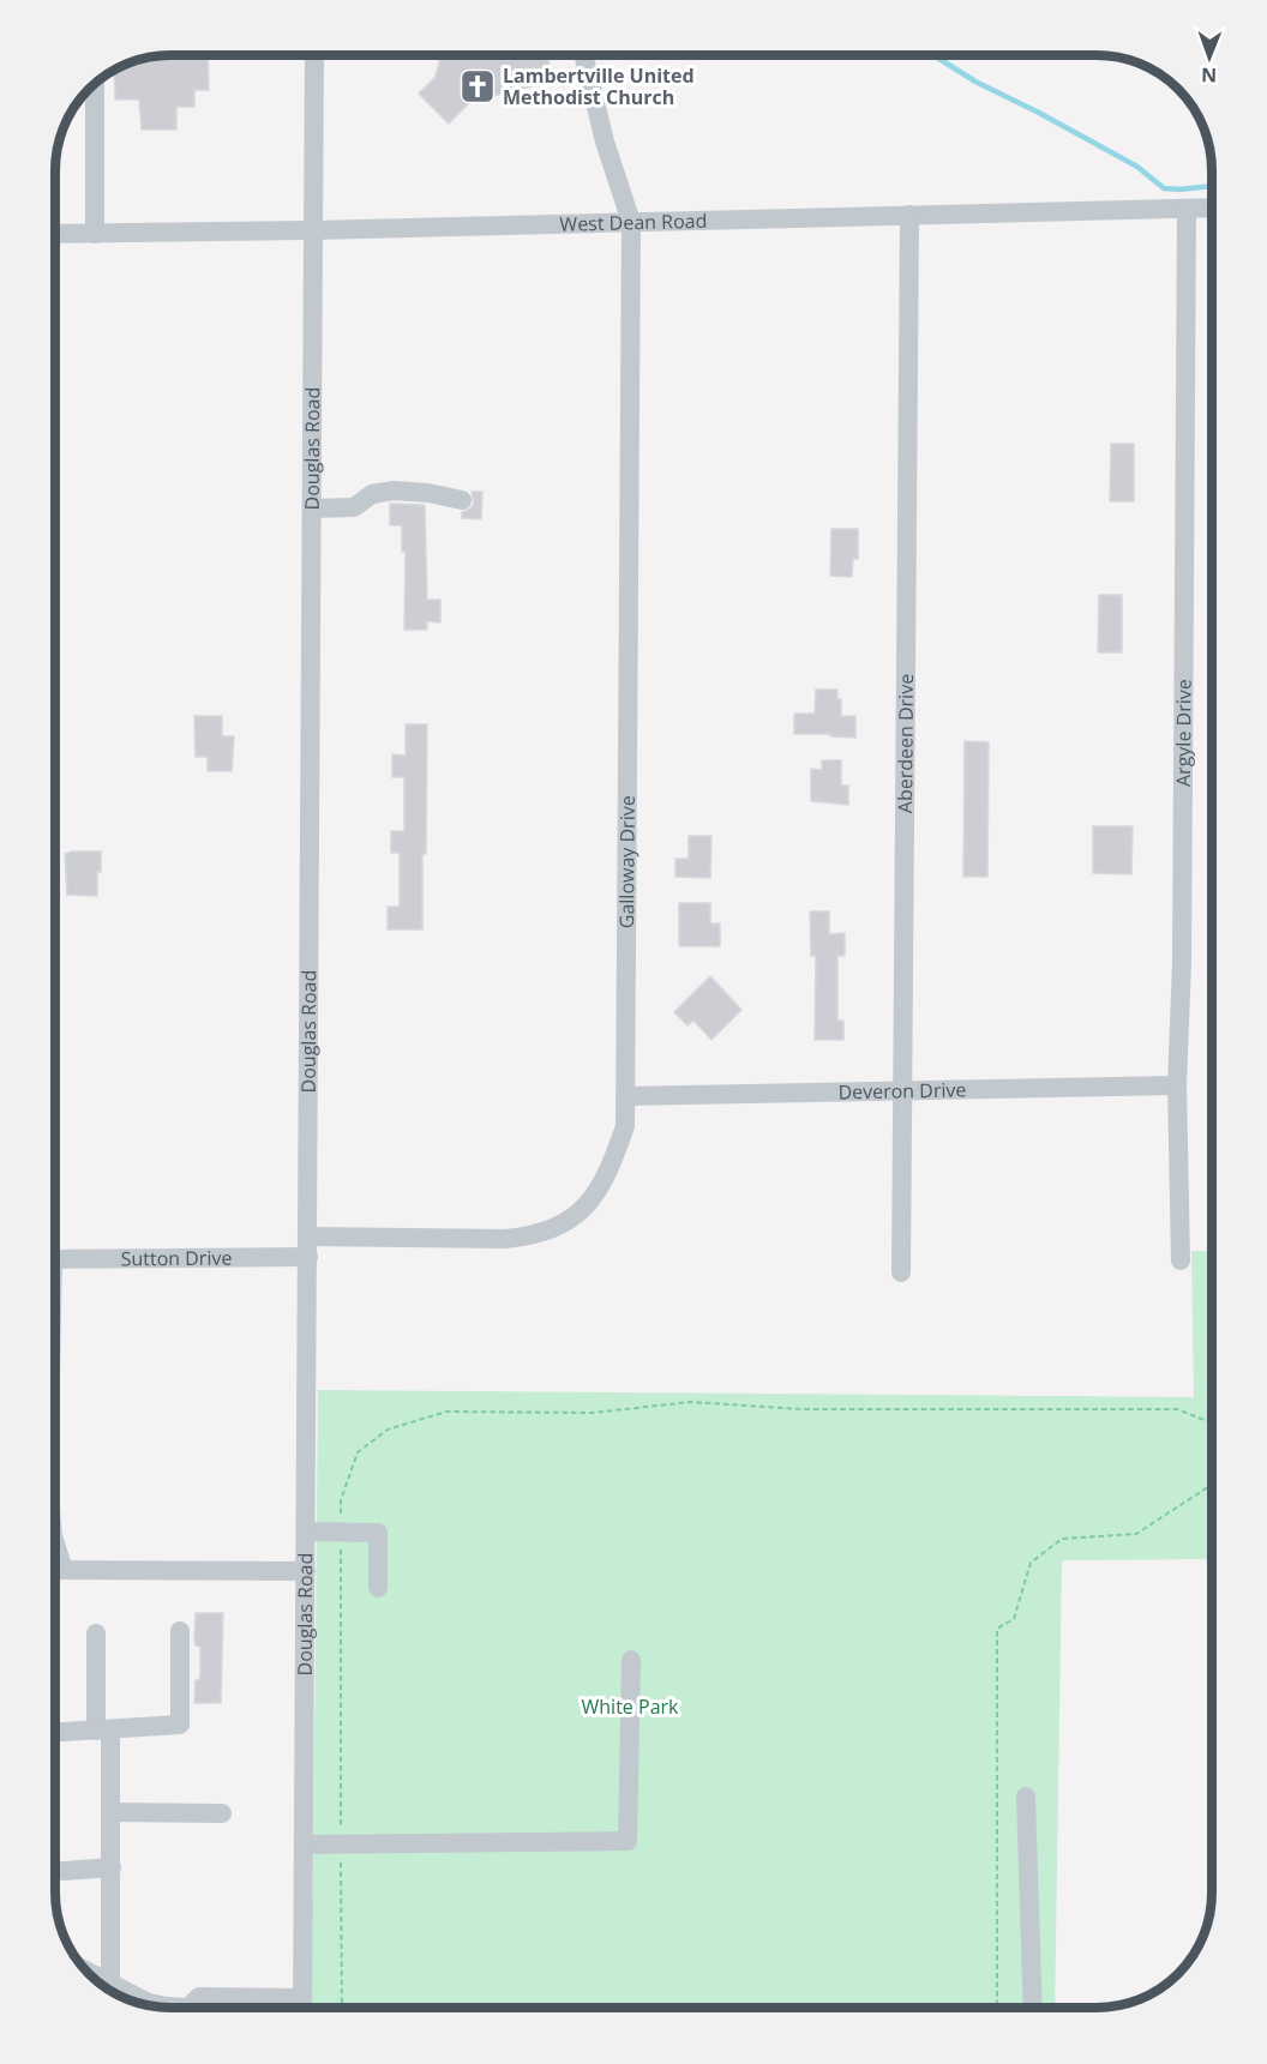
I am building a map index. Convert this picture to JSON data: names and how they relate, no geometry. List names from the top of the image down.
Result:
{
  "streets": {
    "street": [
      "West Dean Road",
      "Douglas Road",
      "Argyle Drive",
      "Aberdeen Drive",
      "Galloway Drive",
      "Deveron Drive",
      "Sutton Drive"
    ]
  },
  "crossings": [
    ["West Dean Road", "Douglas Road"],
    ["West Dean Road", "Argyle Drive"],
    ["West Dean Road", "Aberdeen Drive"],
    ["West Dean Road", "Galloway Drive"],
    ["Douglas Road", "Galloway Drive"],
    ["Douglas Road", "Sutton Drive"],
    ["Argyle Drive", "Deveron Drive"],
    ["Aberdeen Drive", "Deveron Drive"],
    ["Galloway Drive", "Deveron Drive"],
    ["Galloway Drive", "Sutton Drive"]
  ],
  "parks": ["White Park"],
  "places": {
    "church": ["Lambertville United Methodist Church"]
  },
  "north": "bottom"
}
